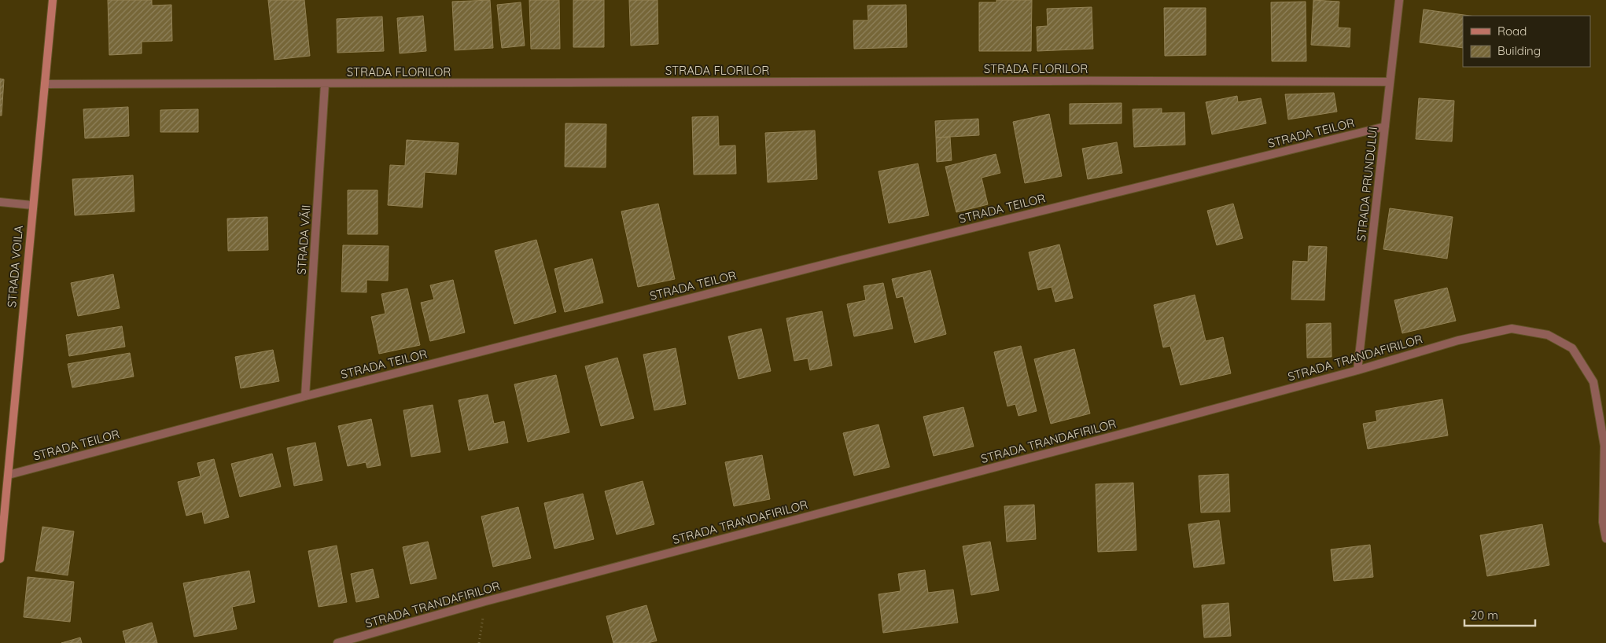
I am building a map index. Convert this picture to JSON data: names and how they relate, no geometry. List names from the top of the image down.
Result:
{
  "streets": {
    "main road": ["STRADA VOILA"],
    "street": [
      "STRADA FLORILOR",
      "STRADA TEILOR",
      "STRADA PRUNDULUI",
      "STRADA VĂII",
      "STRADA TRANDAFIRILOR"
    ]
  },
  "crossings": [
    ["STRADA FLORILOR", "STRADA PRUNDULUI"],
    ["STRADA FLORILOR", "STRADA VĂII"],
    ["STRADA FLORILOR", "STRADA VOILA"],
    ["STRADA TEILOR", "STRADA PRUNDULUI"],
    ["STRADA TEILOR", "STRADA VĂII"],
    ["STRADA TEILOR", "STRADA VOILA"],
    ["STRADA PRUNDULUI", "STRADA TRANDAFIRILOR"]
  ],
  "legend": ["Road", "Building"],
  "scale_bar": "20 m"
}
